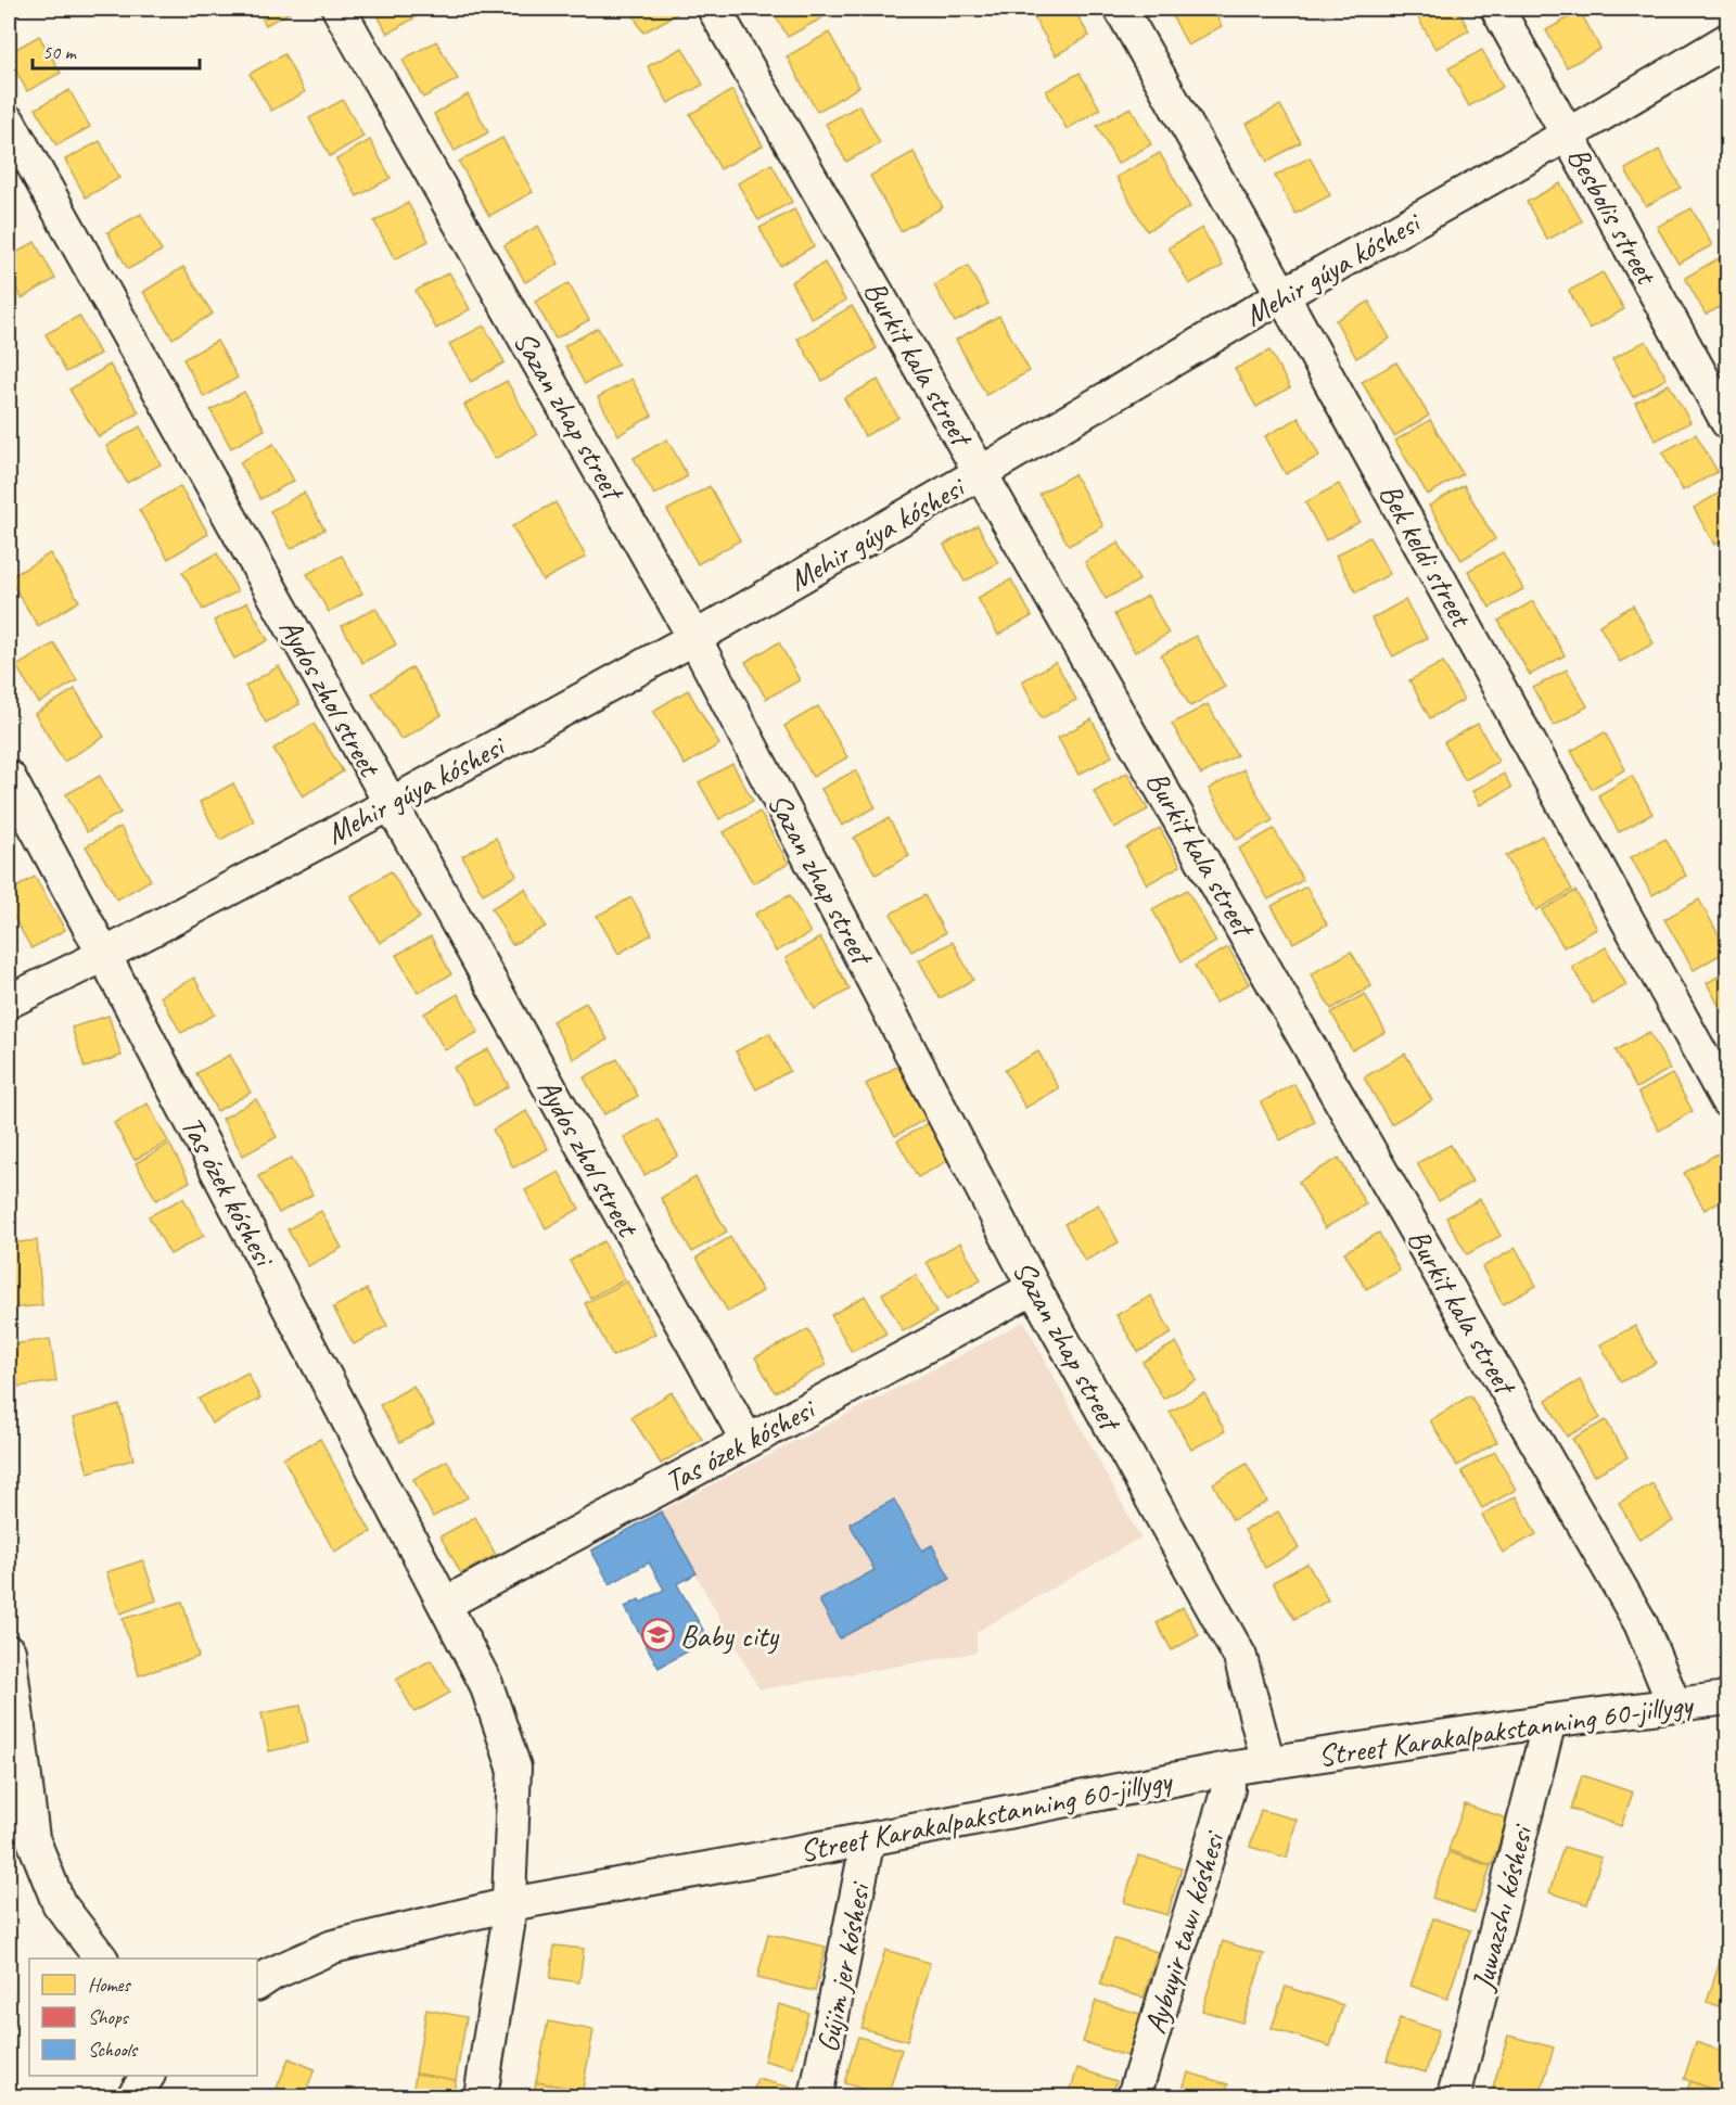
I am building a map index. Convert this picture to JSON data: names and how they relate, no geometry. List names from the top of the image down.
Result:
{
  "streets": {
    "street": [
      "Besbolis street",
      "Mehir gúyа kóshesi",
      "Burkit kala street",
      "Sazan zhap street",
      "Bek keldi street",
      "Aydos zhol street",
      "Tas ózek kóshesi",
      "Street Karakalpakstanning 60-jillygy",
      "Juwazshı kóshesi",
      "Aybuyir tawı kóshesi",
      "Gújim jer kóshesi"
    ]
  },
  "crossings": [
    ["Besbolis street", "Mehir gúyа kóshesi"],
    ["Mehir gúyа kóshesi", "Burkit kala street"],
    ["Mehir gúyа kóshesi", "Sazan zhap street"],
    ["Mehir gúyа kóshesi", "Bek keldi street"],
    ["Mehir gúyа kóshesi", "Aydos zhol street"],
    ["Mehir gúyа kóshesi", "Tas ózek kóshesi"],
    ["Burkit kala street", "Street Karakalpakstanning 60-jillygy"],
    ["Sazan zhap street", "Tas ózek kóshesi"],
    ["Sazan zhap street", "Street Karakalpakstanning 60-jillygy"],
    ["Aydos zhol street", "Tas ózek kóshesi"],
    ["Tas ózek kóshesi", "Street Karakalpakstanning 60-jillygy"],
    ["Street Karakalpakstanning 60-jillygy", "Juwazshı kóshesi"],
    ["Street Karakalpakstanning 60-jillygy", "Aybuyir tawı kóshesi"],
    ["Street Karakalpakstanning 60-jillygy", "Gújim jer kóshesi"]
  ],
  "places": {
    "school or university": ["Baby city"]
  },
  "legend": ["Homes", "Shops", "Schools"],
  "scale_bar": "50 m"
}
